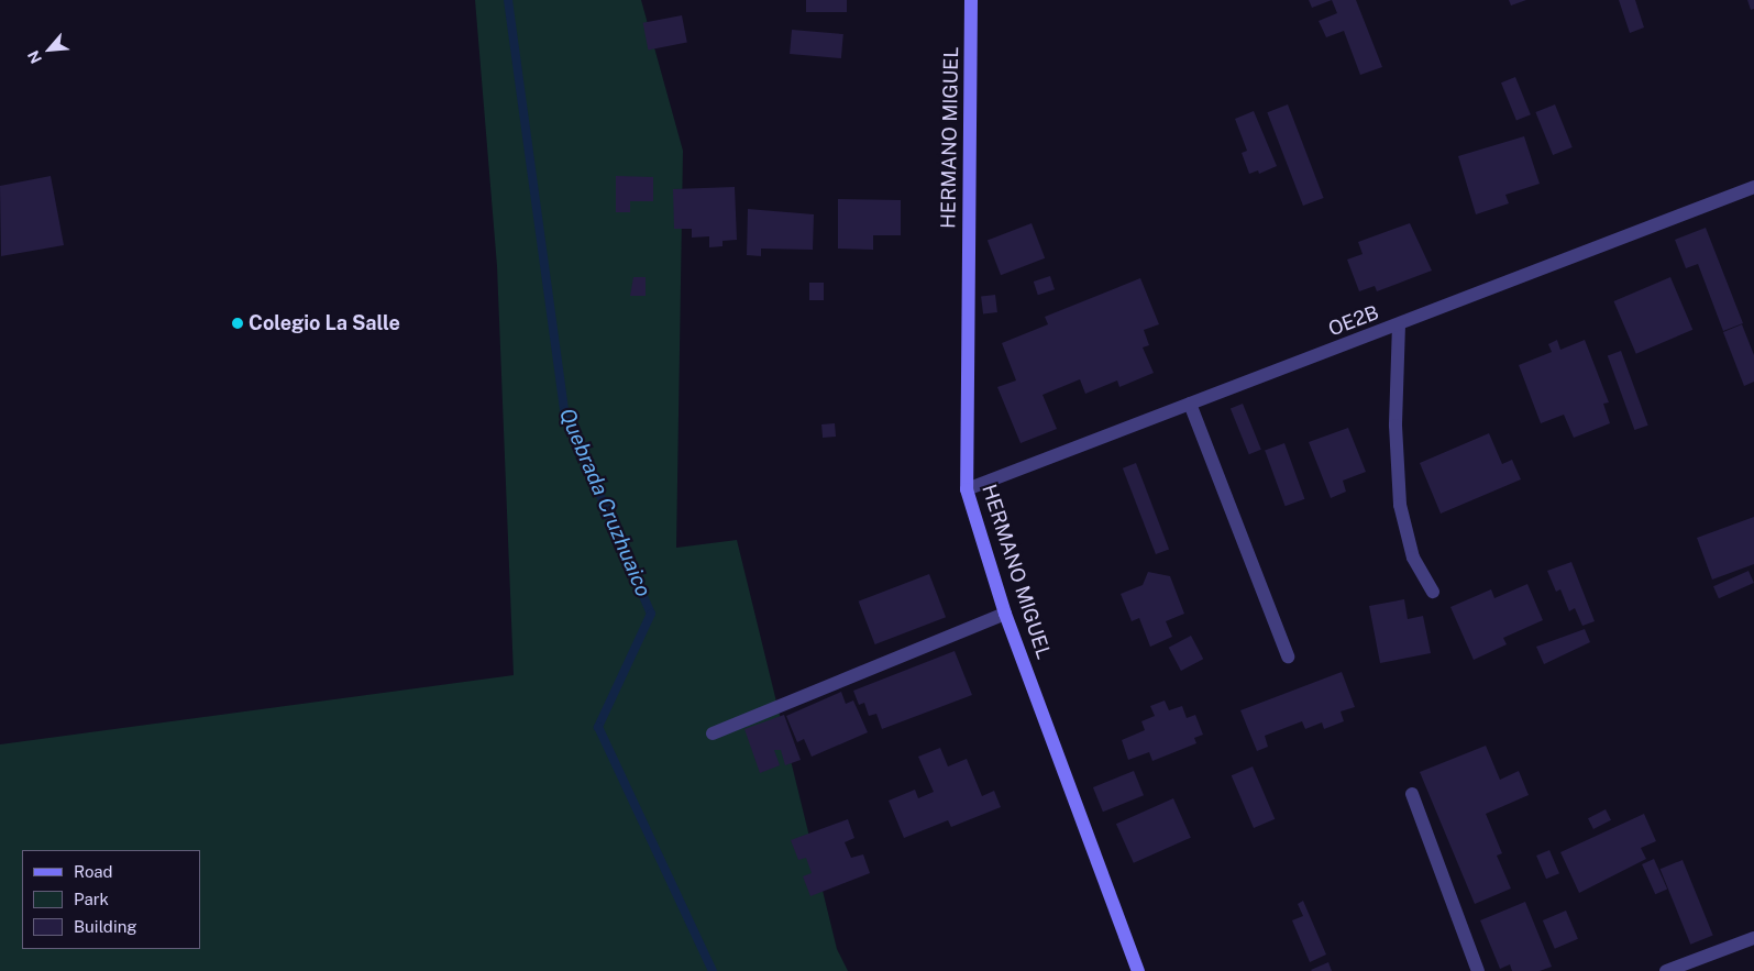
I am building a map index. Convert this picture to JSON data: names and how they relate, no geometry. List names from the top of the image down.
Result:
{
  "streets": {
    "street": ["HERMANO MIGUEL", "OE2B"]
  },
  "crossings": [
    ["HERMANO MIGUEL", "OE2B"]
  ],
  "water": ["Quebrada Cruzhuaico"],
  "places": ["Colegio La Salle"],
  "legend": ["Road", "Park", "Building"],
  "north": "bottom left"
}
